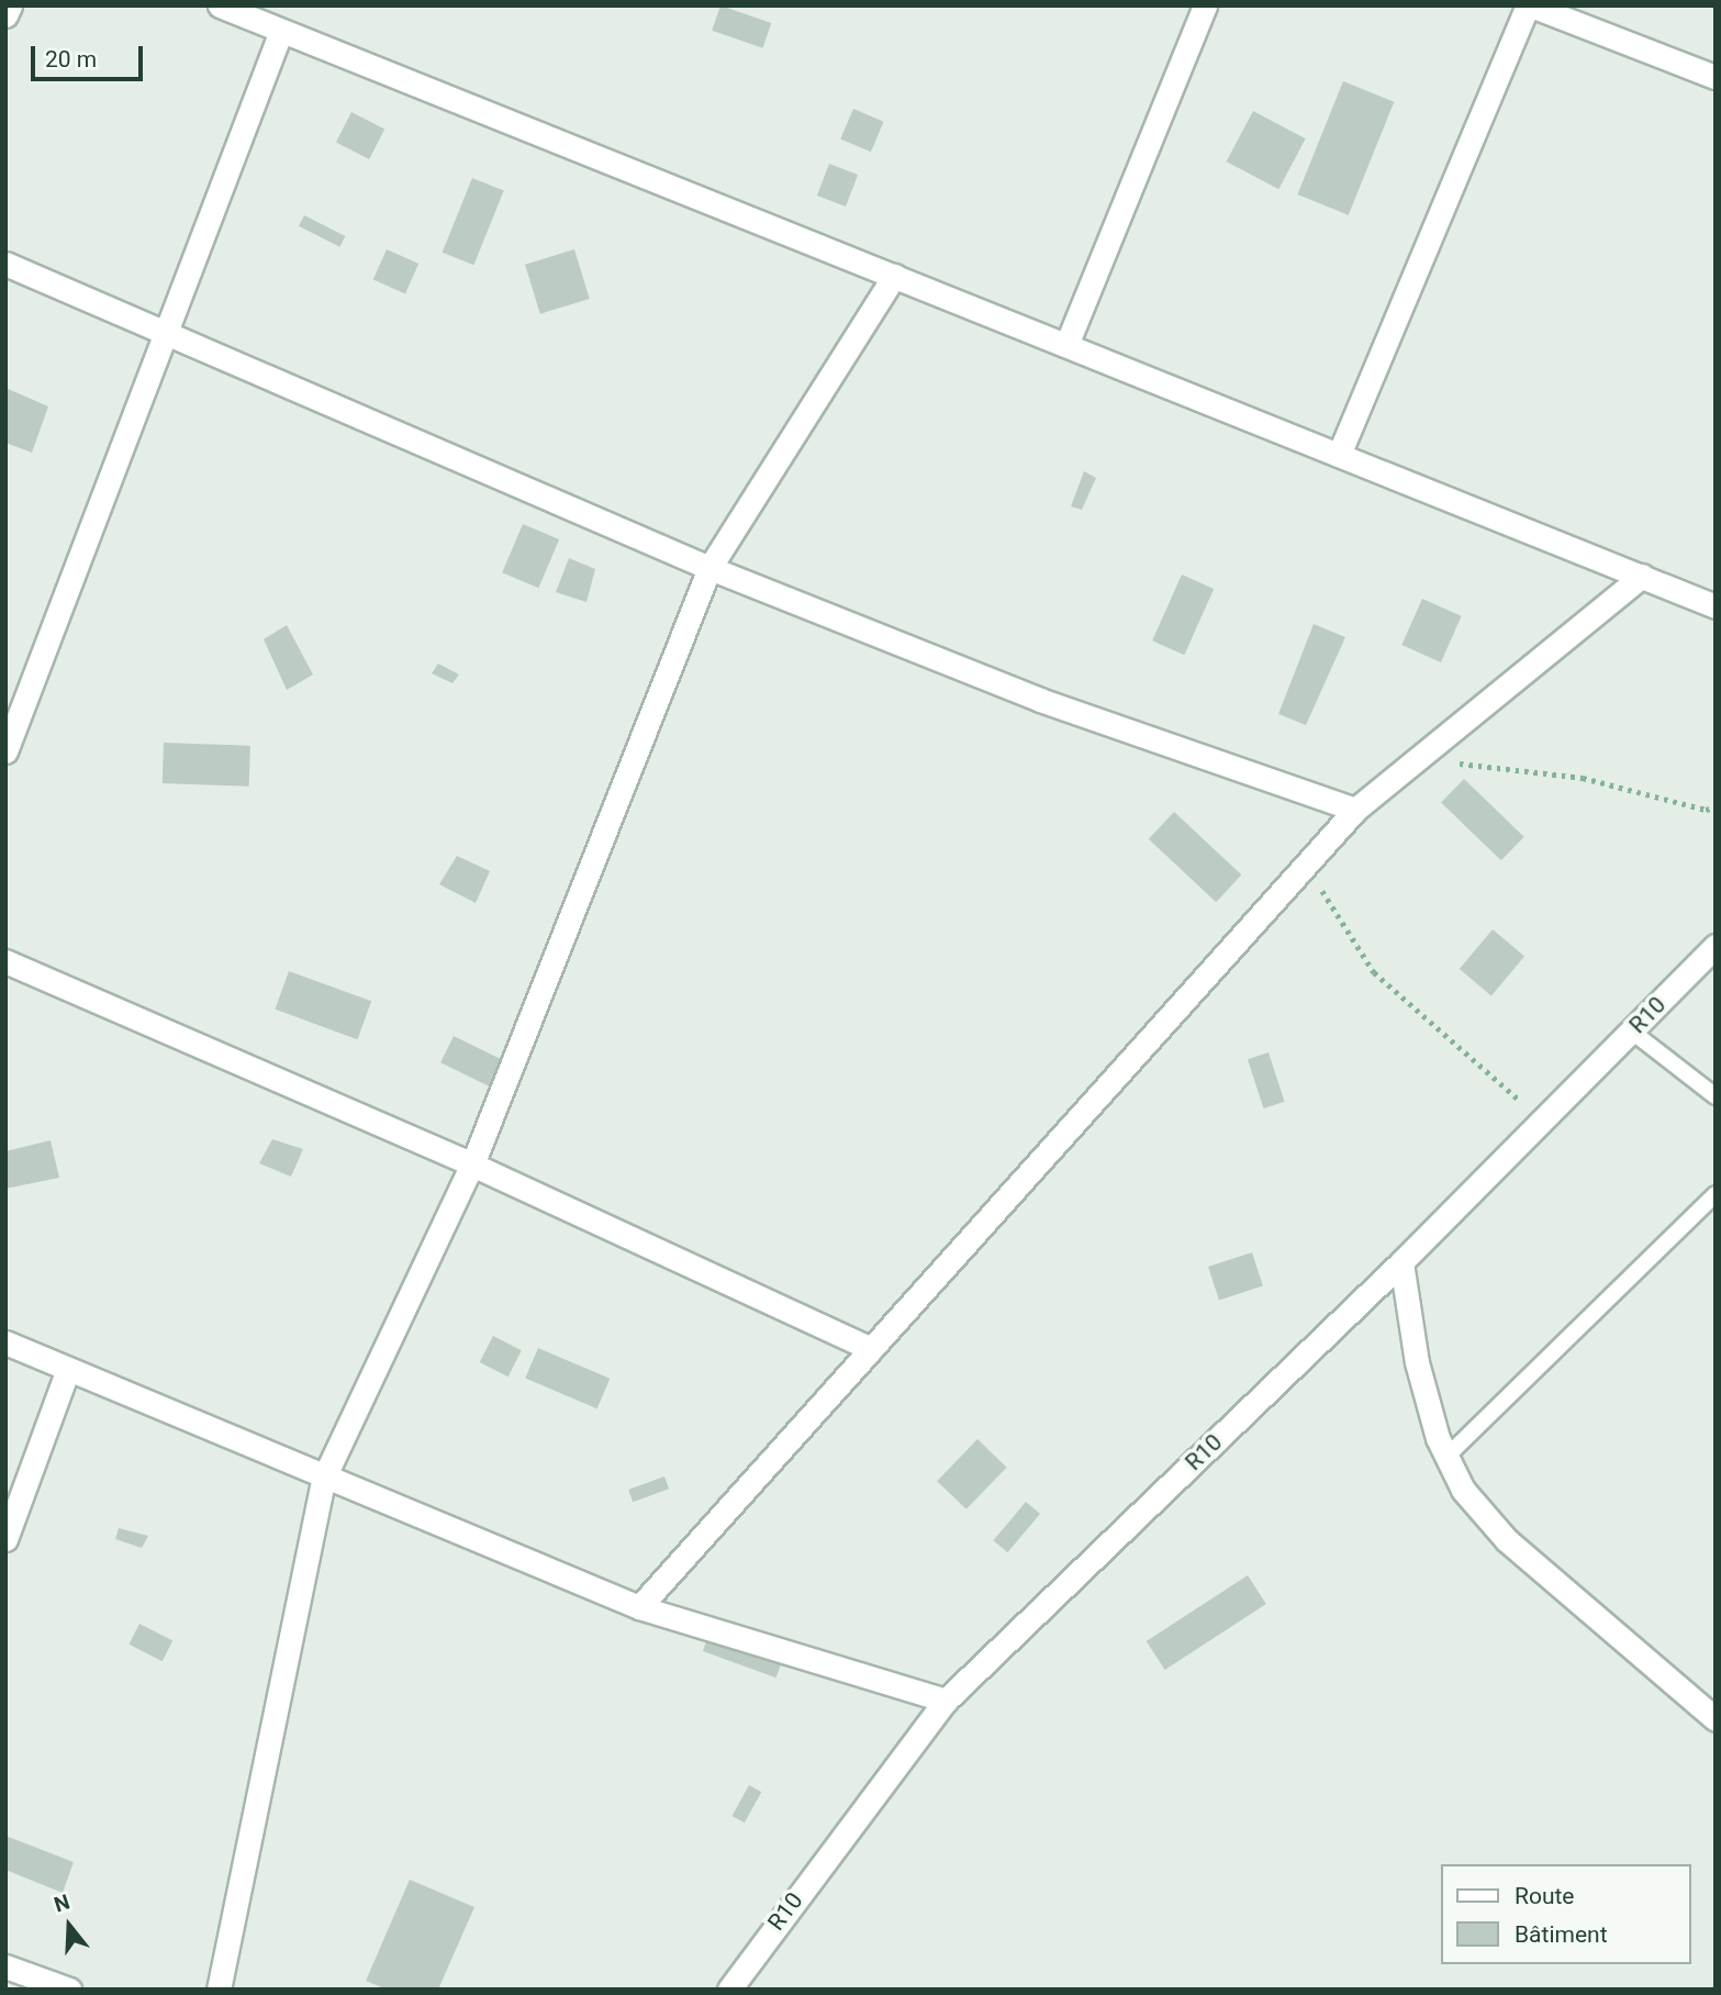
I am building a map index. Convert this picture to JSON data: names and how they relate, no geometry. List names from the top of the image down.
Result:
{
  "streets": {
    "street": ["R10"]
  },
  "legend": ["Route", "Bâtiment"],
  "scale_bar": "20 m",
  "north": "top"
}
